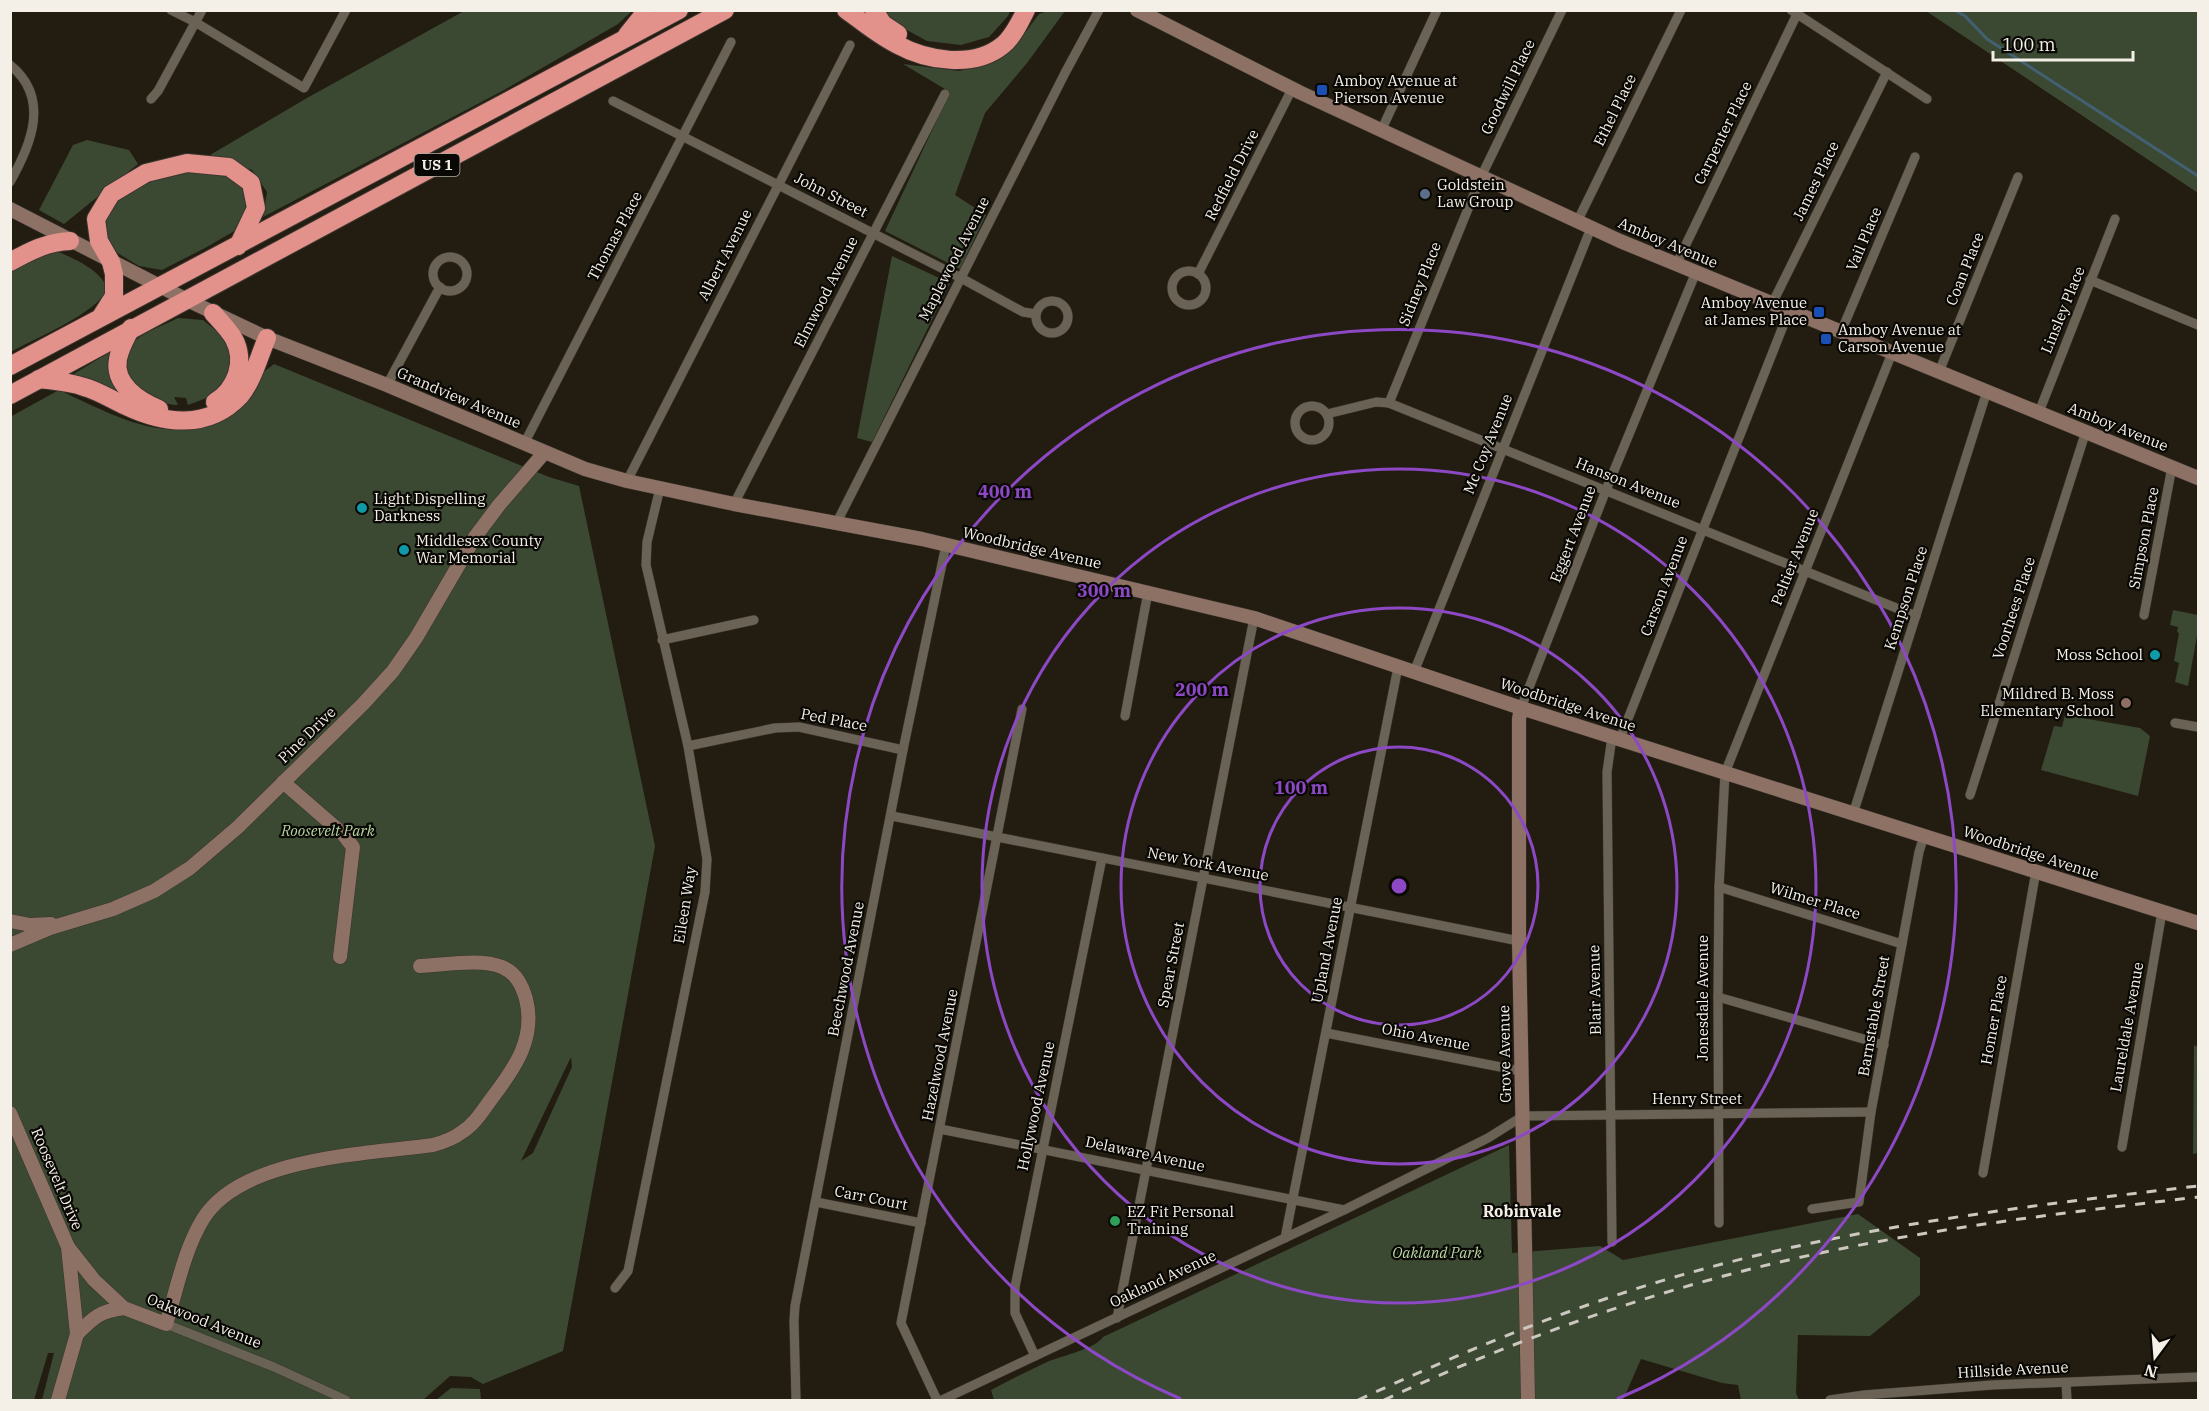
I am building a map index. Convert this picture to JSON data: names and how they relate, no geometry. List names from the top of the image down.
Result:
{
  "streets": {
    "highway": ["US 1"],
    "street": [
      "Goodwill Place",
      "Ethel Place",
      "Carpenter Place",
      "Redfield Drive",
      "James Place",
      "John Street",
      "Thomas Place",
      "Vail Place",
      "Amboy Avenue",
      "Albert Avenue",
      "Maplewood Avenue",
      "Coan Place",
      "Sidney Place",
      "Elmwood Avenue",
      "Linsley Place",
      "Grandview Avenue",
      "Mc Coy Avenue",
      "Hanson Avenue",
      "Eggert Avenue",
      "Simpson Place",
      "Woodbridge Avenue",
      "Peltier Avenue",
      "Carson Avenue",
      "Kempson Place",
      "Voorhees Place",
      "Ped Place",
      "Pine Drive",
      "New York Avenue",
      "Wilmer Place",
      "Eileen Way",
      "Upland Avenue",
      "Spear Street",
      "Beechwood Avenue",
      "Blair Avenue",
      "Jonesdale Avenue",
      "Barnstable Street",
      "Homer Place",
      "Laureldale Avenue",
      "Ohio Avenue",
      "Grove Avenue",
      "Hazelwood Avenue",
      "Henry Street",
      "Hollywood Avenue",
      "Delaware Avenue",
      "Roosevelt Drive",
      "Carr Court",
      "Oakland Avenue",
      "Oakwood Avenue",
      "Hillside Avenue"
    ]
  },
  "crossings": [
    ["Goodwill Place", "Amboy Avenue"],
    ["Goodwill Place", "Sidney Place"],
    ["Ethel Place", "Amboy Avenue"],
    ["Ethel Place", "Mc Coy Avenue"],
    ["Carpenter Place", "Amboy Avenue"],
    ["US 1", "Grandview Avenue"],
    ["Redfield Drive", "Amboy Avenue"],
    ["James Place", "Amboy Avenue"],
    ["John Street", "Thomas Place"],
    ["John Street", "Albert Avenue"],
    ["John Street", "Maplewood Avenue"],
    ["John Street", "Elmwood Avenue"],
    ["Thomas Place", "Grandview Avenue"],
    ["Vail Place", "Amboy Avenue"],
    ["Amboy Avenue", "Coan Place"],
    ["Amboy Avenue", "Sidney Place"],
    ["Amboy Avenue", "Linsley Place"],
    ["Amboy Avenue", "Mc Coy Avenue"],
    ["Amboy Avenue", "Eggert Avenue"],
    ["Amboy Avenue", "Simpson Place"],
    ["Amboy Avenue", "Peltier Avenue"],
    ["Amboy Avenue", "Carson Avenue"],
    ["Amboy Avenue", "Kempson Place"],
    ["Amboy Avenue", "Voorhees Place"],
    ["Albert Avenue", "Grandview Avenue"],
    ["Maplewood Avenue", "Grandview Avenue"],
    ["Sidney Place", "Hanson Avenue"],
    ["Elmwood Avenue", "Grandview Avenue"],
    ["Grandview Avenue", "Woodbridge Avenue"],
    ["Grandview Avenue", "Pine Drive"],
    ["Grandview Avenue", "Eileen Way"],
    ["Mc Coy Avenue", "Hanson Avenue"],
    ["Mc Coy Avenue", "Woodbridge Avenue"],
    ["Hanson Avenue", "Eggert Avenue"],
    ["Hanson Avenue", "Peltier Avenue"],
    ["Hanson Avenue", "Carson Avenue"],
    ["Hanson Avenue", "Kempson Place"],
    ["Eggert Avenue", "Woodbridge Avenue"],
    ["Eggert Avenue", "Grove Avenue"],
    ["Woodbridge Avenue", "Peltier Avenue"],
    ["Woodbridge Avenue", "Carson Avenue"],
    ["Woodbridge Avenue", "Kempson Place"],
    ["Woodbridge Avenue", "Upland Avenue"],
    ["Woodbridge Avenue", "Spear Street"],
    ["Woodbridge Avenue", "Beechwood Avenue"],
    ["Woodbridge Avenue", "Blair Avenue"],
    ["Woodbridge Avenue", "Jonesdale Avenue"],
    ["Woodbridge Avenue", "Barnstable Street"],
    ["Woodbridge Avenue", "Homer Place"],
    ["Woodbridge Avenue", "Laureldale Avenue"],
    ["Woodbridge Avenue", "Grove Avenue"],
    ["Peltier Avenue", "Jonesdale Avenue"],
    ["Carson Avenue", "Blair Avenue"],
    ["Ped Place", "Eileen Way"],
    ["Ped Place", "Beechwood Avenue"],
    ["New York Avenue", "Upland Avenue"],
    ["New York Avenue", "Spear Street"],
    ["New York Avenue", "Beechwood Avenue"],
    ["New York Avenue", "Grove Avenue"],
    ["New York Avenue", "Hazelwood Avenue"],
    ["New York Avenue", "Hollywood Avenue"],
    ["Wilmer Place", "Jonesdale Avenue"],
    ["Wilmer Place", "Barnstable Street"],
    ["Upland Avenue", "Ohio Avenue"],
    ["Upland Avenue", "Delaware Avenue"],
    ["Upland Avenue", "Oakland Avenue"],
    ["Spear Street", "Delaware Avenue"],
    ["Spear Street", "Oakland Avenue"],
    ["Beechwood Avenue", "Carr Court"],
    ["Blair Avenue", "Henry Street"],
    ["Jonesdale Avenue", "Henry Street"],
    ["Barnstable Street", "Henry Street"],
    ["Ohio Avenue", "Grove Avenue"],
    ["Grove Avenue", "Henry Street"],
    ["Grove Avenue", "Oakland Avenue"],
    ["Hazelwood Avenue", "Delaware Avenue"],
    ["Hazelwood Avenue", "Carr Court"],
    ["Henry Street", "Oakland Avenue"],
    ["Hollywood Avenue", "Delaware Avenue"],
    ["Hollywood Avenue", "Oakland Avenue"],
    ["Delaware Avenue", "Oakland Avenue"],
    ["Roosevelt Drive", "Oakwood Avenue"]
  ],
  "districts": ["Robinvale"],
  "parks": ["Roosevelt Park", "Oakland Park"],
  "places": {
    "transit": ["Amboy Avenue at Pierson Avenue", "Amboy Avenue at James Place", "Amboy Avenue at Carson Avenue"],
    "other": [
      "Goldstein Law Group",
      "Light Dispelling Darkness",
      "Middlesex County War Memorial",
      "Moss School",
      "Mildred B. Moss Elementary School",
      "EZ Fit Personal Training"
    ]
  },
  "scale_bar": "100 m",
  "north": "bottom",
  "rings": [
    "400 m",
    "300 m",
    "200 m",
    "100 m"
  ]
}
